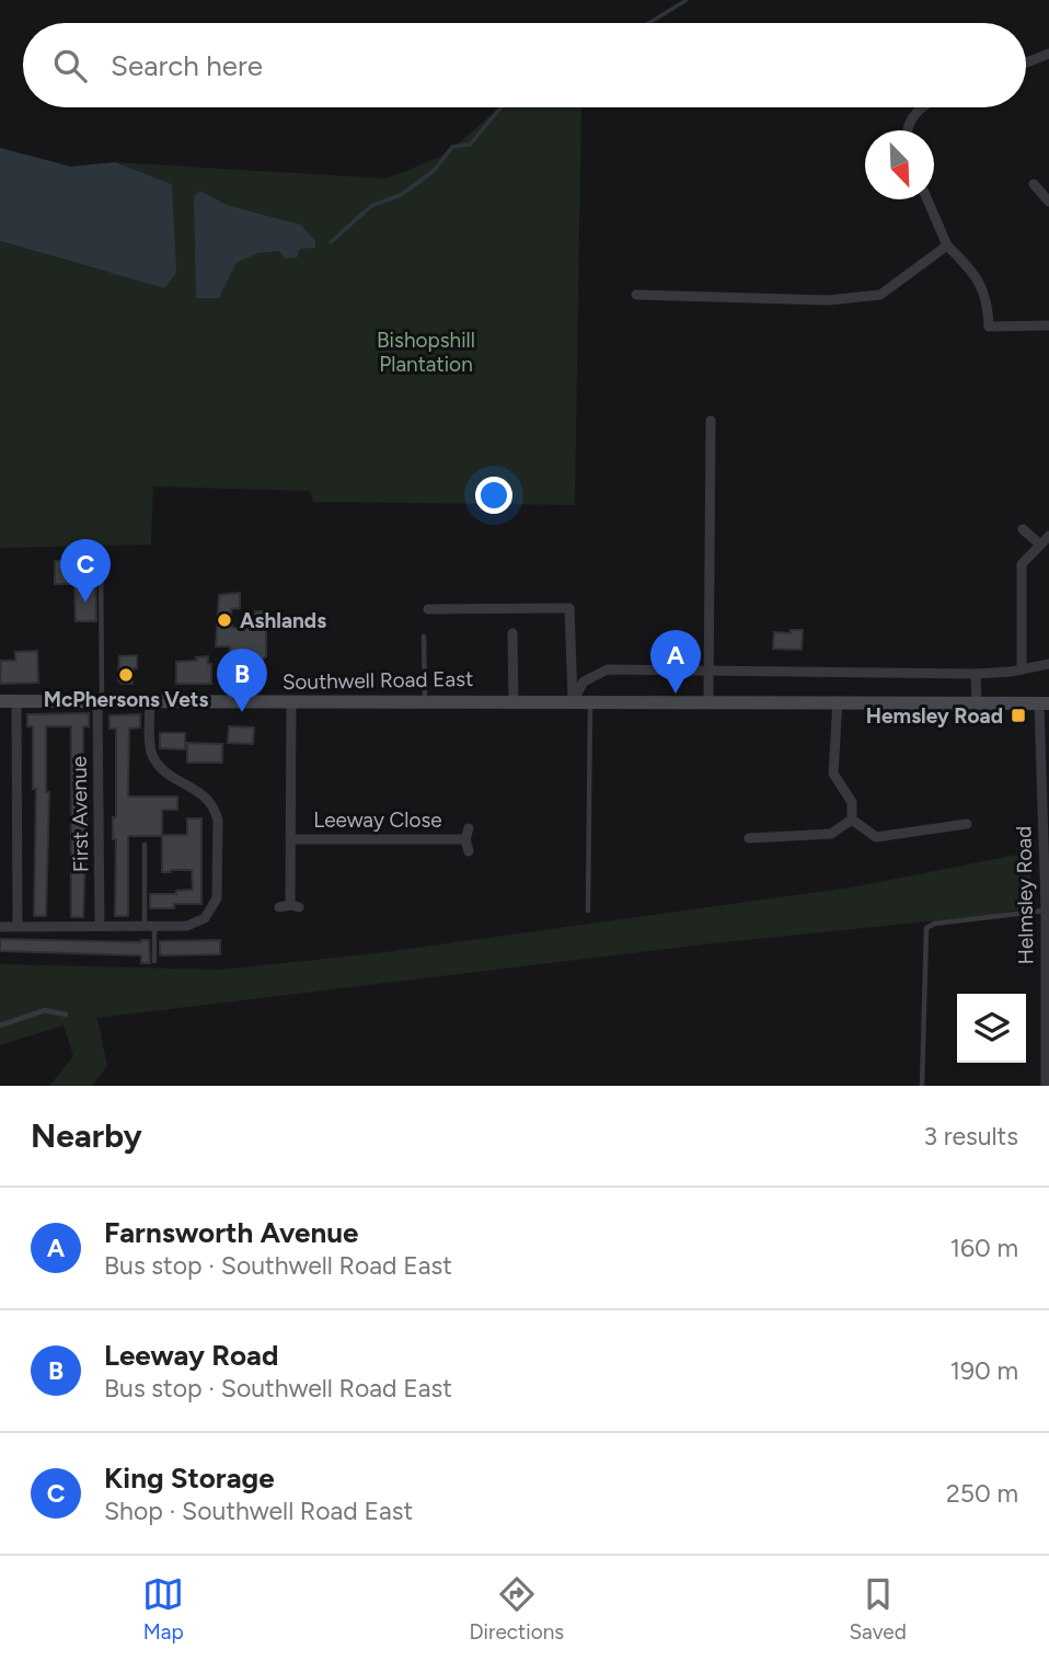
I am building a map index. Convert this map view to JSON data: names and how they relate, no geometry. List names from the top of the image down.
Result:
{
  "streets": {
    "main road": ["Southwell Road East"],
    "street": ["First Avenue", "Leeway Close", "Helmsley Road"]
  },
  "crossings": [
    ["Southwell Road East", "First Avenue"],
    ["Southwell Road East", "Helmsley Road"]
  ],
  "parks": ["Bishopshill Plantation"],
  "places": {
    "other": ["Ashlands", "McPhersons Vets"],
    "transit": ["Hemsley Road"]
  },
  "north": "bottom right",
  "page": {
    "search": "Search here",
    "pins": ["C", "A", "B"],
    "heading": ["Nearby", "3 results"],
    "list": [
      {
        "mark": "A",
        "name": "Farnsworth Avenue",
        "note": "Bus stop · Southwell Road East",
        "value": "160 m"
      },
      {
        "mark": "B",
        "name": "Leeway Road",
        "note": "Bus stop · Southwell Road East",
        "value": "190 m"
      },
      {
        "mark": "C",
        "name": "King Storage",
        "note": "Shop · Southwell Road East",
        "value": "250 m"
      }
    ],
    "nav": ["Map", "Directions", "Saved"]
  }
}
